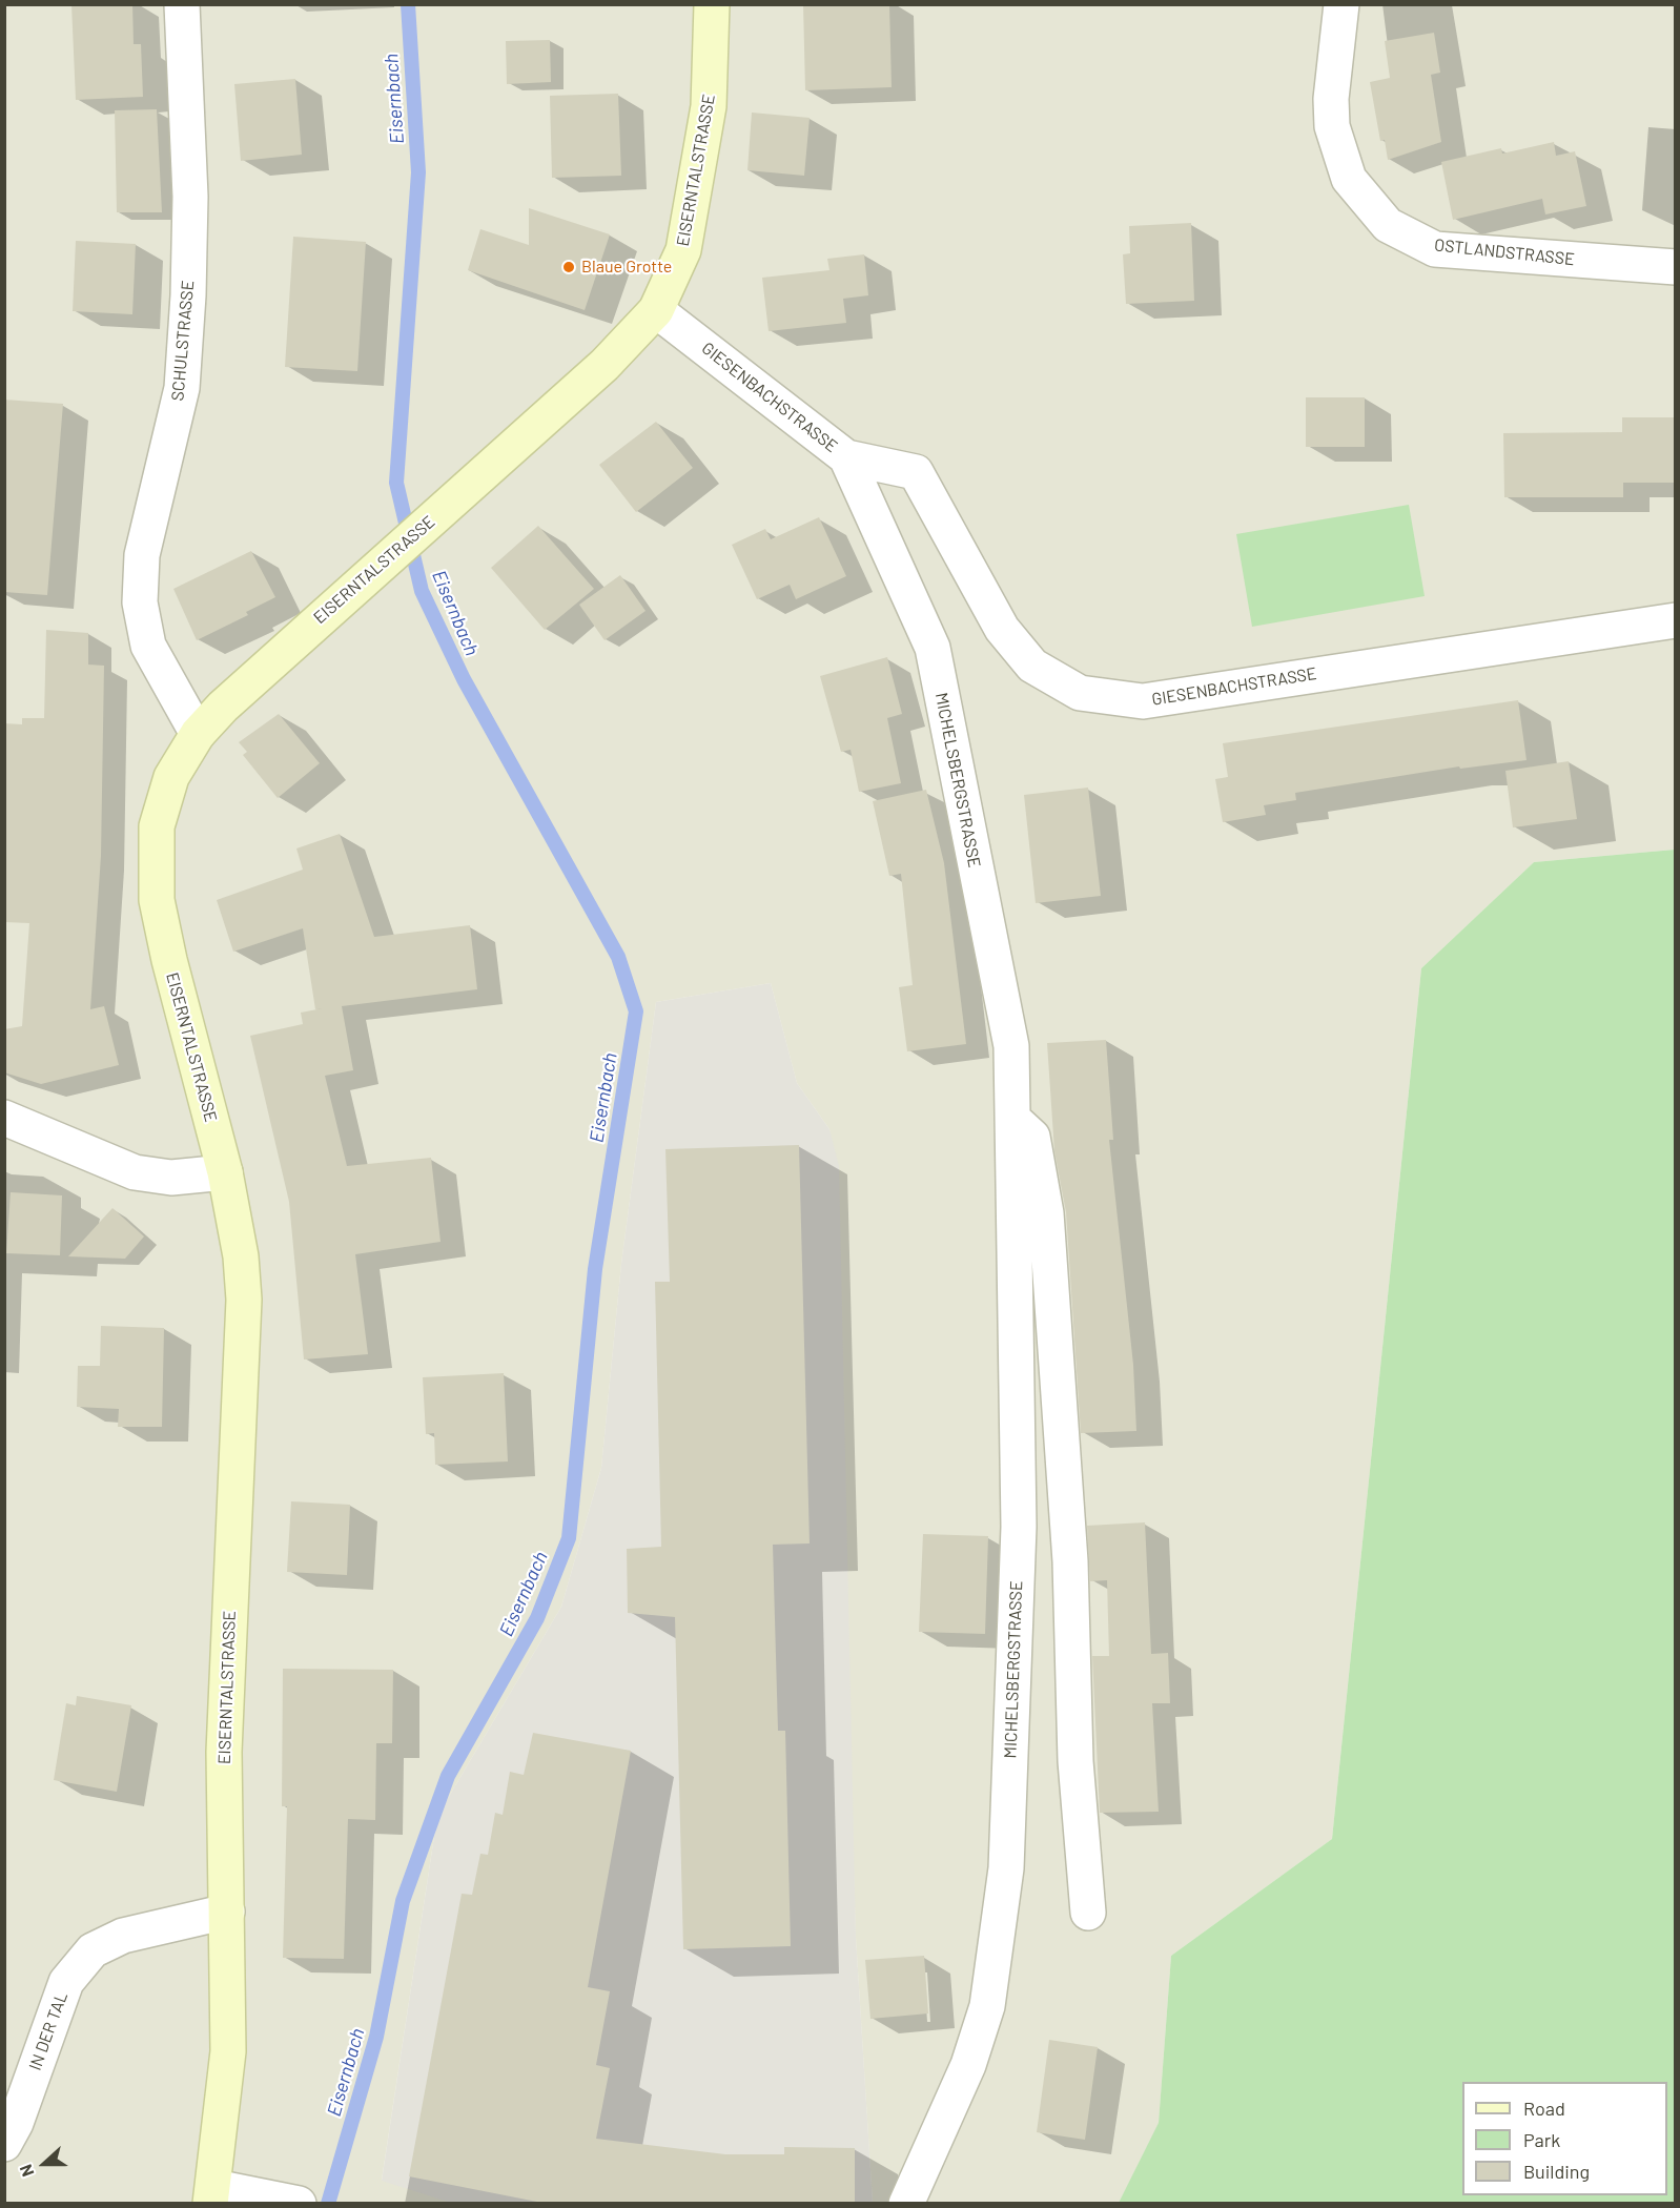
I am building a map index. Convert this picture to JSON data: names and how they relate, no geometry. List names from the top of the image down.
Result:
{
  "streets": {
    "main road": ["EISERNTALSTRASSE"],
    "street": [
      "OSTLANDSTRASSE",
      "SCHULSTRASSE",
      "GIESENBACHSTRASSE",
      "MICHELSBERGSTRASSE",
      "IN DER TAL"
    ]
  },
  "crossings": [
    ["EISERNTALSTRASSE", "SCHULSTRASSE"],
    ["EISERNTALSTRASSE", "GIESENBACHSTRASSE"],
    ["EISERNTALSTRASSE", "IN DER TAL"],
    ["GIESENBACHSTRASSE", "MICHELSBERGSTRASSE"]
  ],
  "water": ["Eisernbach"],
  "places": ["Blaue Grotte"],
  "legend": ["Road", "Park", "Building"],
  "north": "left"
}
